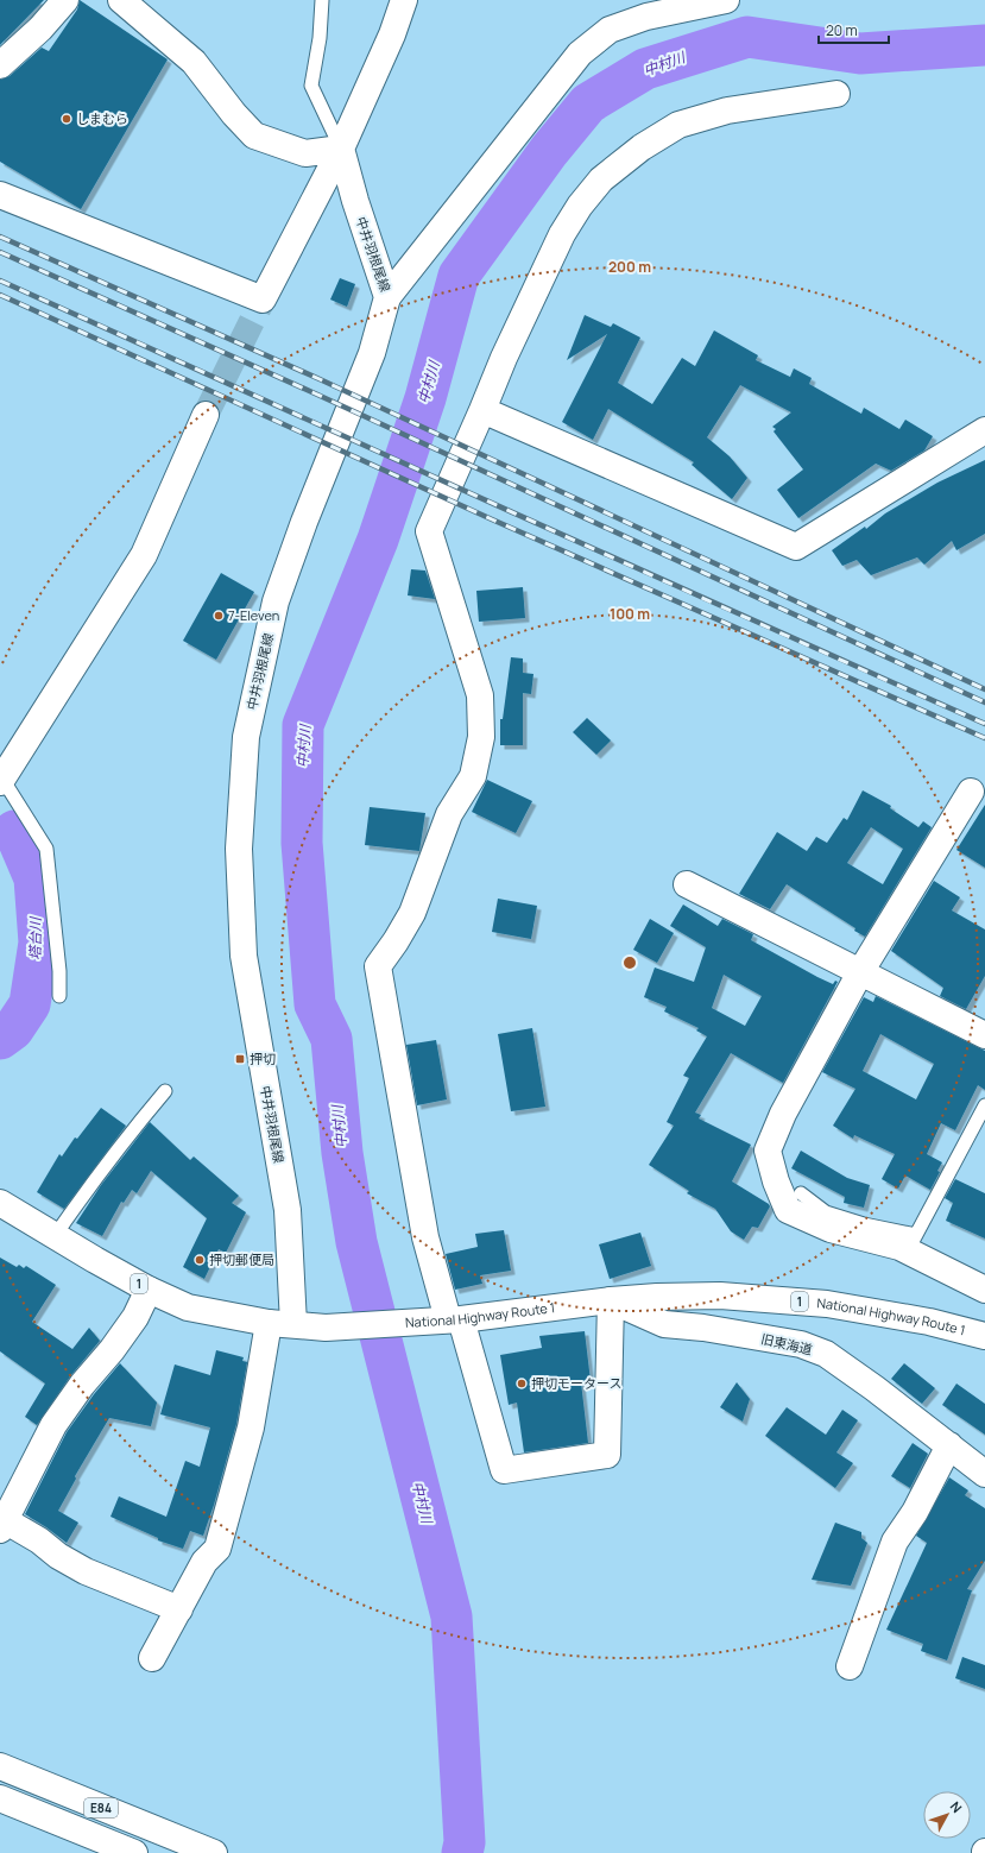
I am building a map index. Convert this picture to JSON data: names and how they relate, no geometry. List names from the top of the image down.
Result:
{
  "streets": {
    "main road": [
      "中井羽根尾線",
      "1",
      "National Highway Route 1",
      "旧東海道",
      "E84"
    ]
  },
  "crossings": [
    ["中井羽根尾線", "National Highway Route 1"],
    ["National Highway Route 1", "旧東海道"]
  ],
  "water": ["中村川", "塔台川"],
  "places": {
    "other": [
      "しまむら",
      "7-Eleven",
      "押切郵便局",
      "押切モータース"
    ],
    "transit": ["押切"]
  },
  "scale_bar": "20 m",
  "north": "top right",
  "rings": ["200 m", "100 m"]
}
